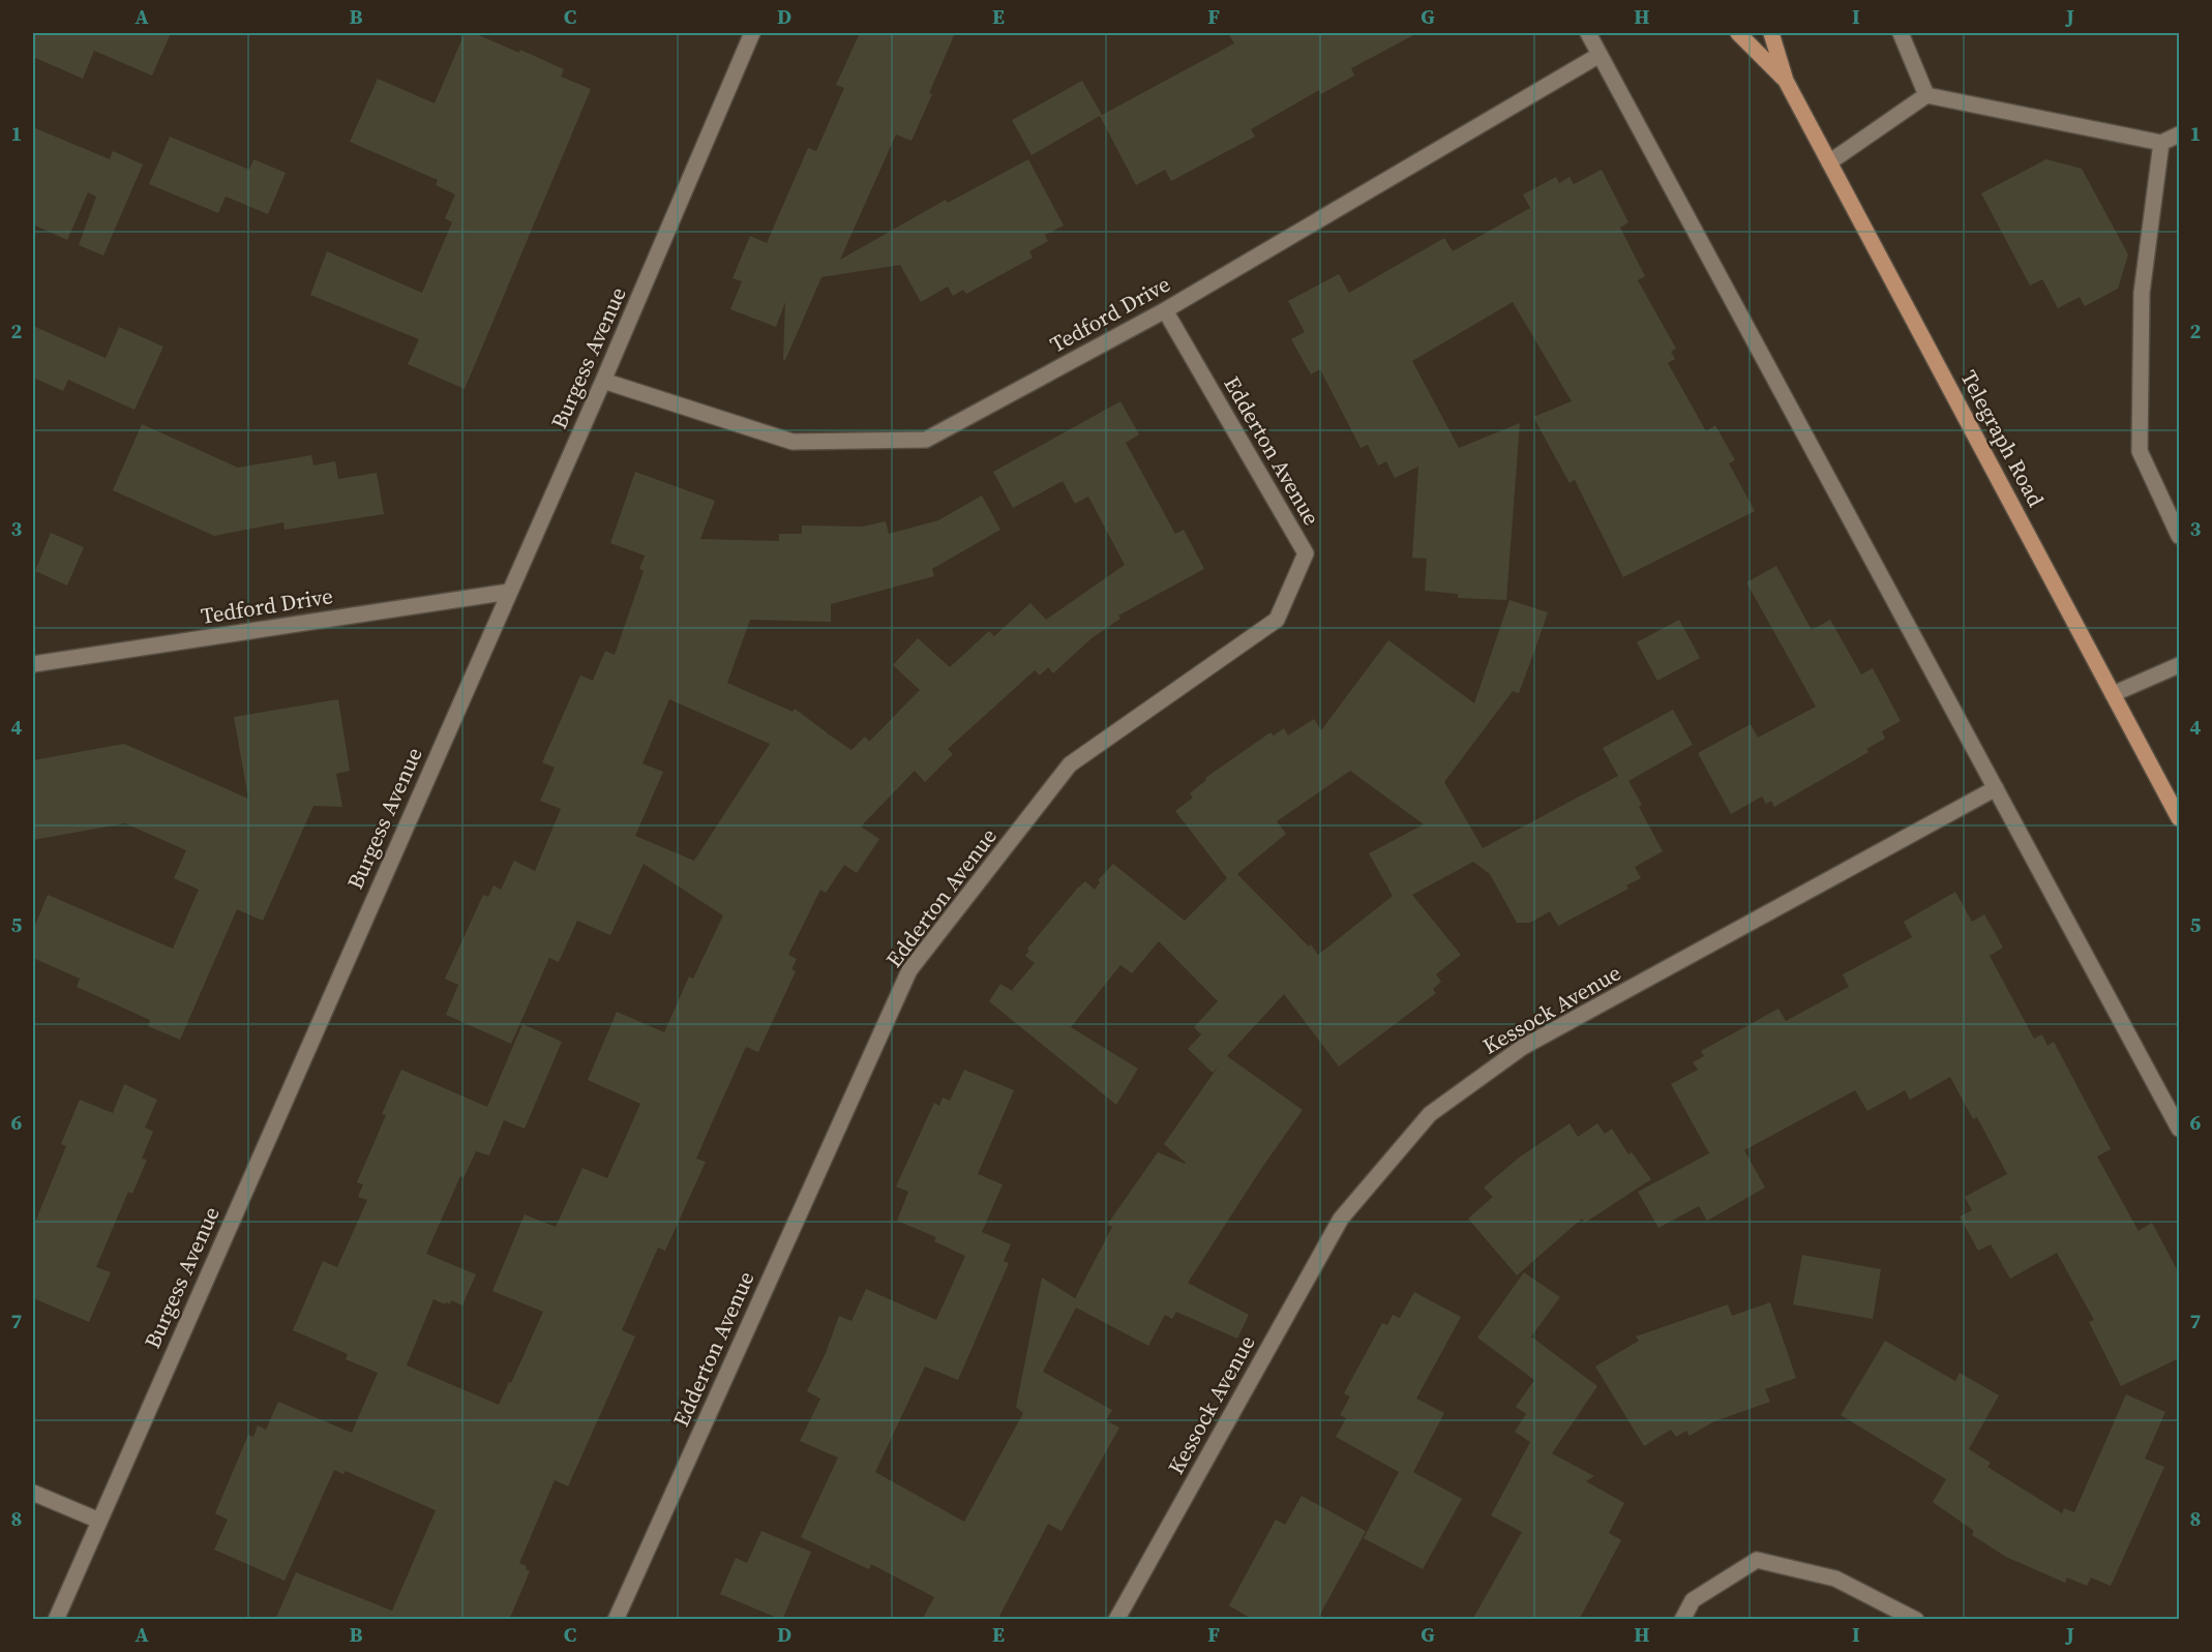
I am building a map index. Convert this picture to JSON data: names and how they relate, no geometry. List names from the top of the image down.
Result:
{
  "streets": {
    "main road": ["Telegraph Road"],
    "street": [
      "Tedford Drive",
      "Burgess Avenue",
      "Edderton Avenue",
      "Kessock Avenue"
    ]
  },
  "crossings": [
    ["Tedford Drive", "Burgess Avenue"],
    ["Tedford Drive", "Edderton Avenue"]
  ],
  "grid": {
    "columns": [
      "A",
      "B",
      "C",
      "D",
      "E",
      "F",
      "G",
      "H",
      "I",
      "J"
    ],
    "rows": [
      "1",
      "2",
      "3",
      "4",
      "5",
      "6",
      "7",
      "8"
    ]
  }
}
